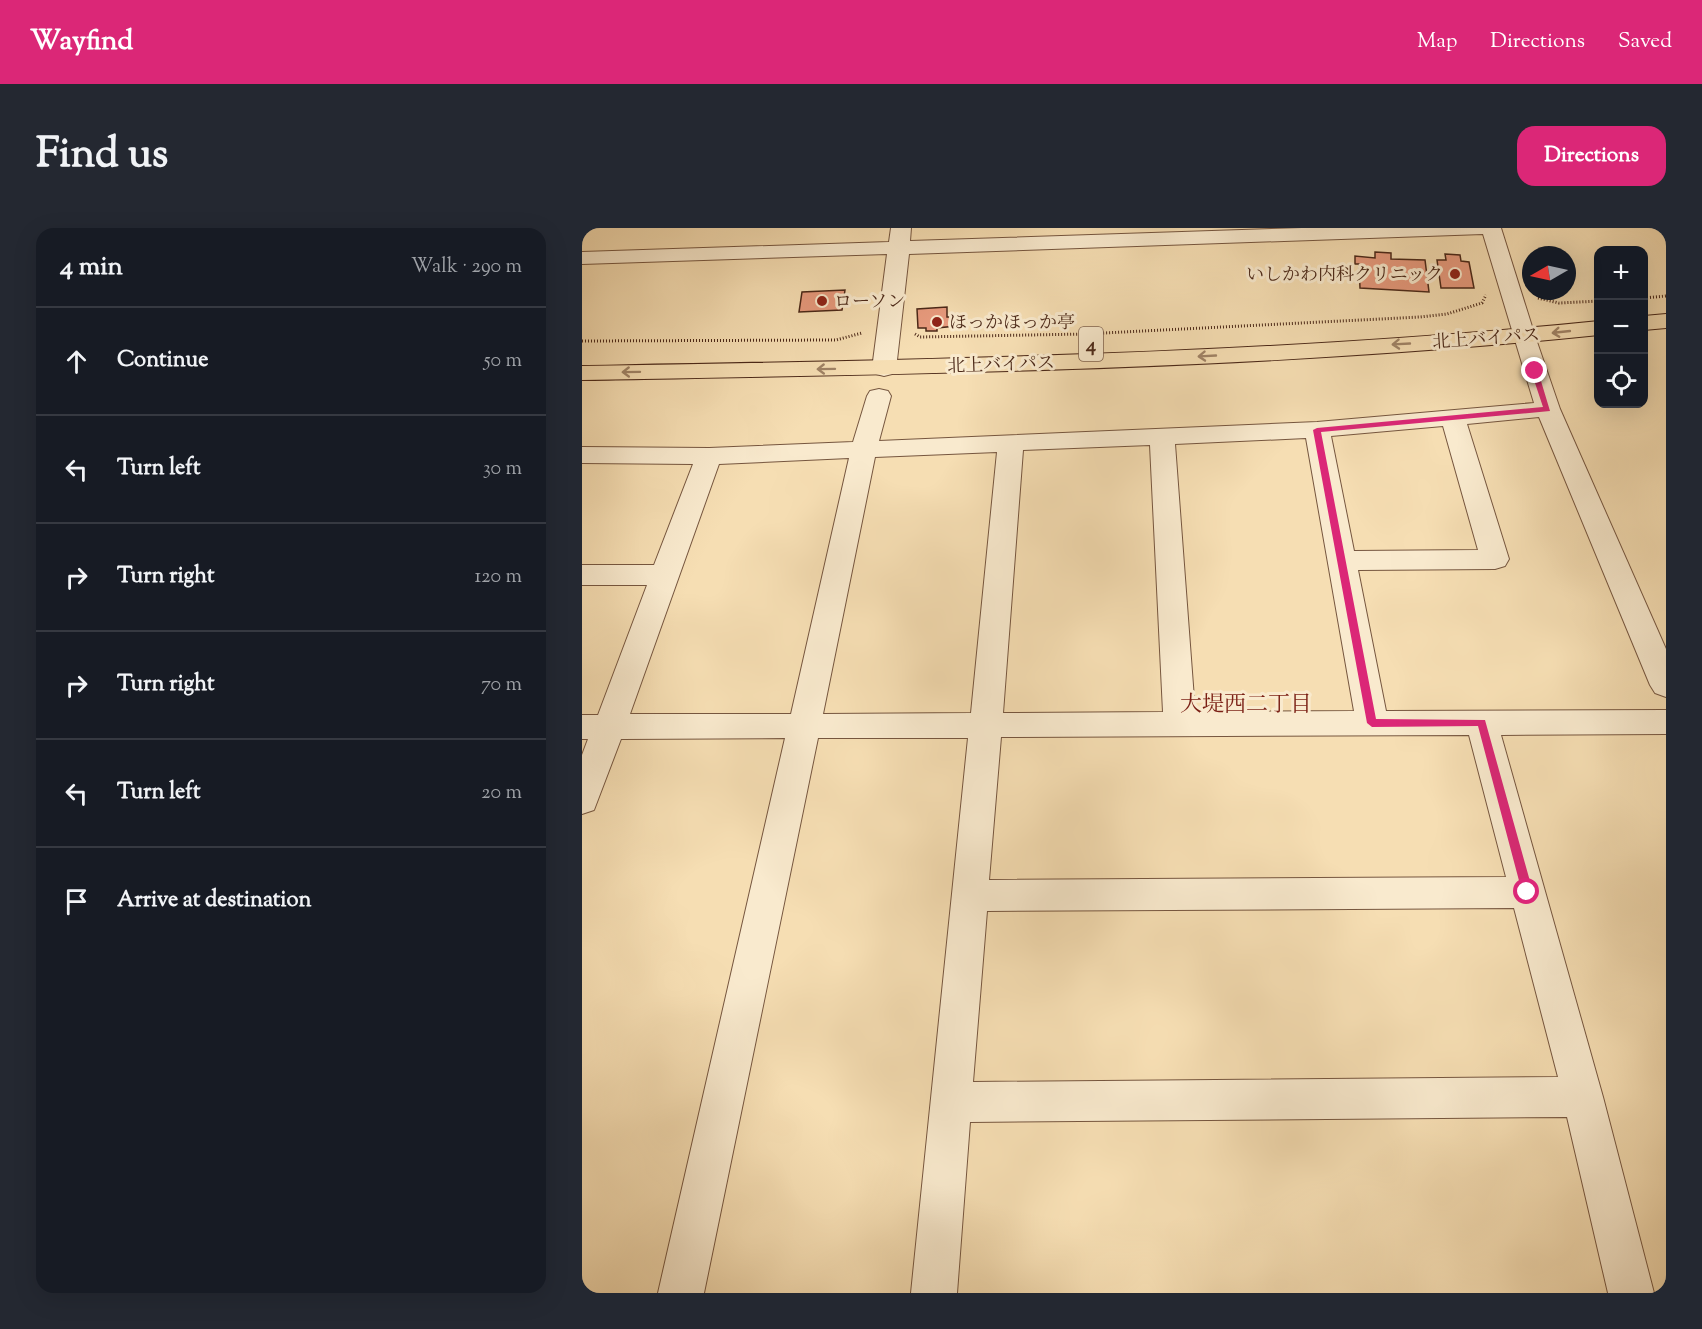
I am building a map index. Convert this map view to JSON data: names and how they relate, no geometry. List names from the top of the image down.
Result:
{
  "streets": {
    "highway": ["北上バイパス", "4"]
  },
  "districts": ["大堤西二丁目"],
  "places": ["いしかわ内科クリニック", "ローソン", "ほっかほっか亭"],
  "north": "left",
  "page": {
    "header": "Wayfind",
    "nav": ["Map", "Directions", "Saved"],
    "title": "Find us",
    "buttons": "Directions",
    "heading": ["4 min", "Walk · 290 m"],
    "map_buttons": ["+", "−"],
    "list": [
      ["Continue", "50 m"],
      ["Turn left", "30 m"],
      ["Turn right", "120 m"],
      ["Turn right", "70 m"],
      ["Turn left", "20 m"],
      "Arrive at destination"
    ]
  }
}
